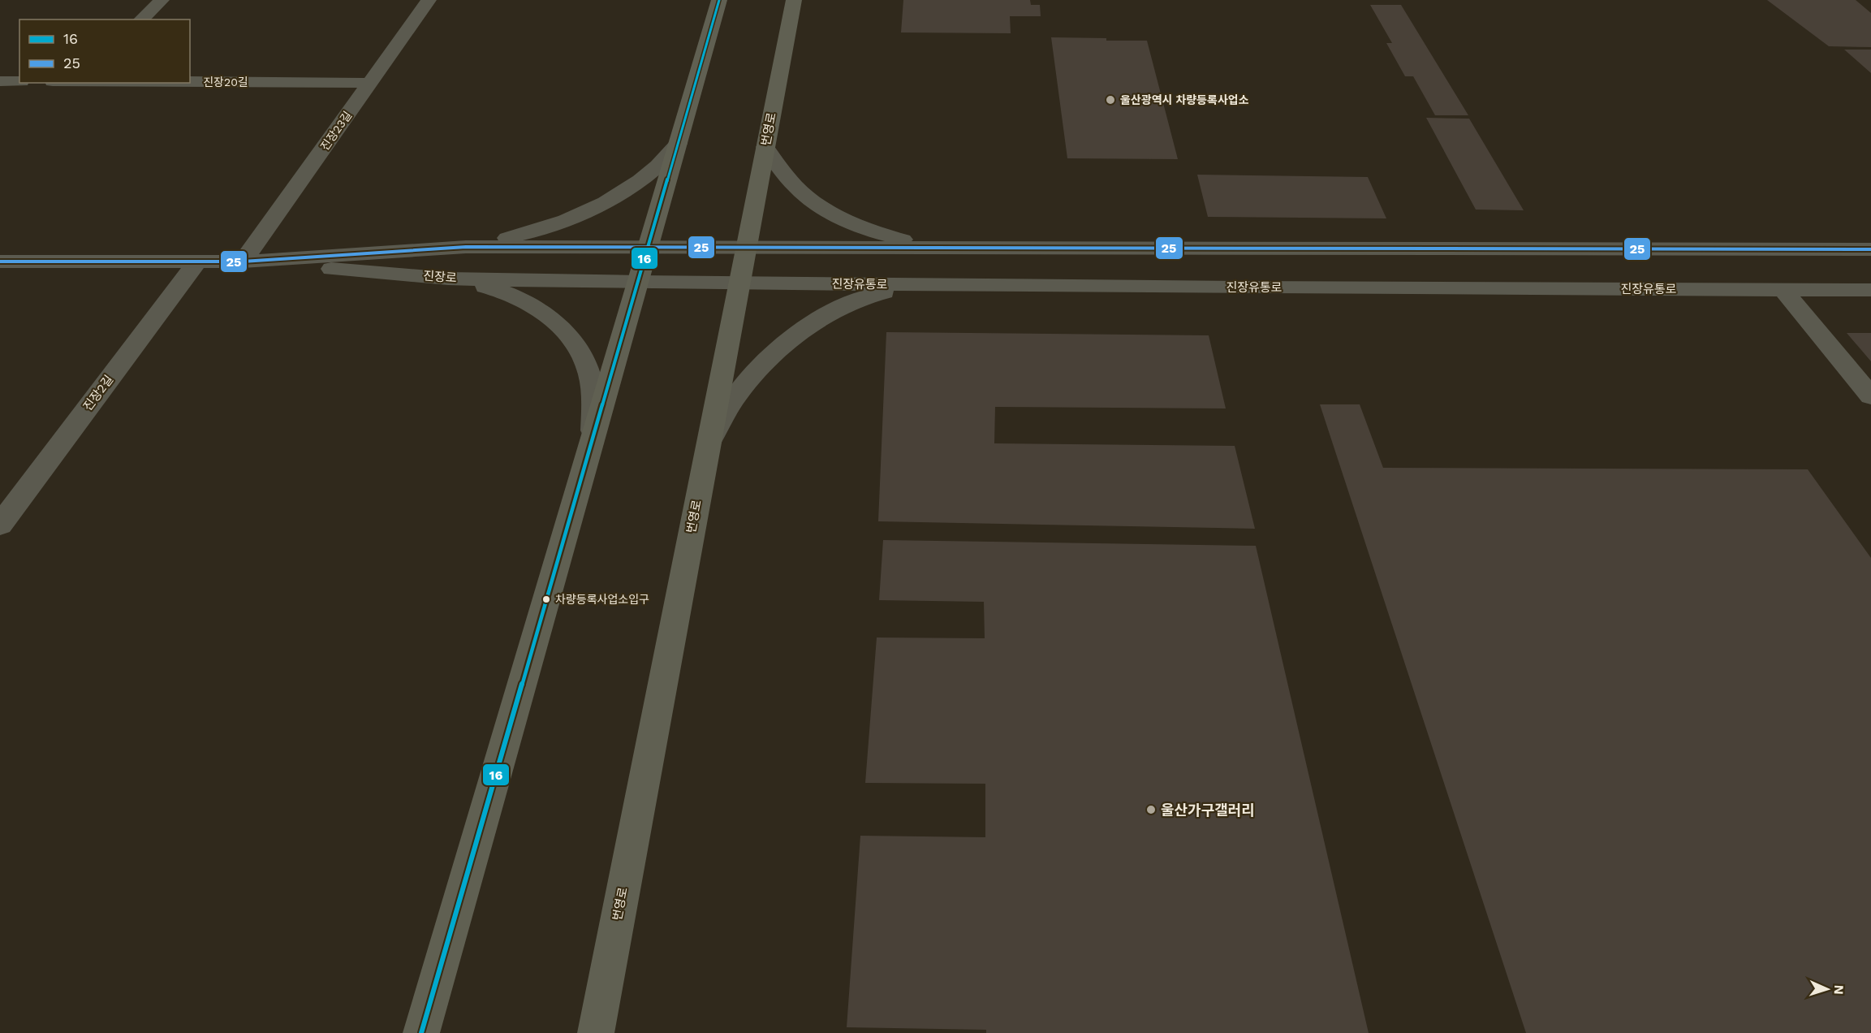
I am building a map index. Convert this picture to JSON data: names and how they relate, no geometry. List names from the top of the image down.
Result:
{
  "streets": {
    "main road": ["번영로"],
    "street": [
      "진장20길",
      "진장23길",
      "진장로",
      "진장유통로",
      "진장2길"
    ]
  },
  "crossings": [
    ["진장20길", "진장23길"],
    ["번영로", "진장유통로"],
    ["진장23길", "진장로"],
    ["진장로", "진장유통로"],
    ["진장로", "진장2길"]
  ],
  "places": ["울산광역시 차량등록사업소", "차량등록사업소입구", "울산가구갤러리"],
  "lines": ["transit line 16", "transit line 25"],
  "legend": ["16", "25"],
  "north": "right"
}
